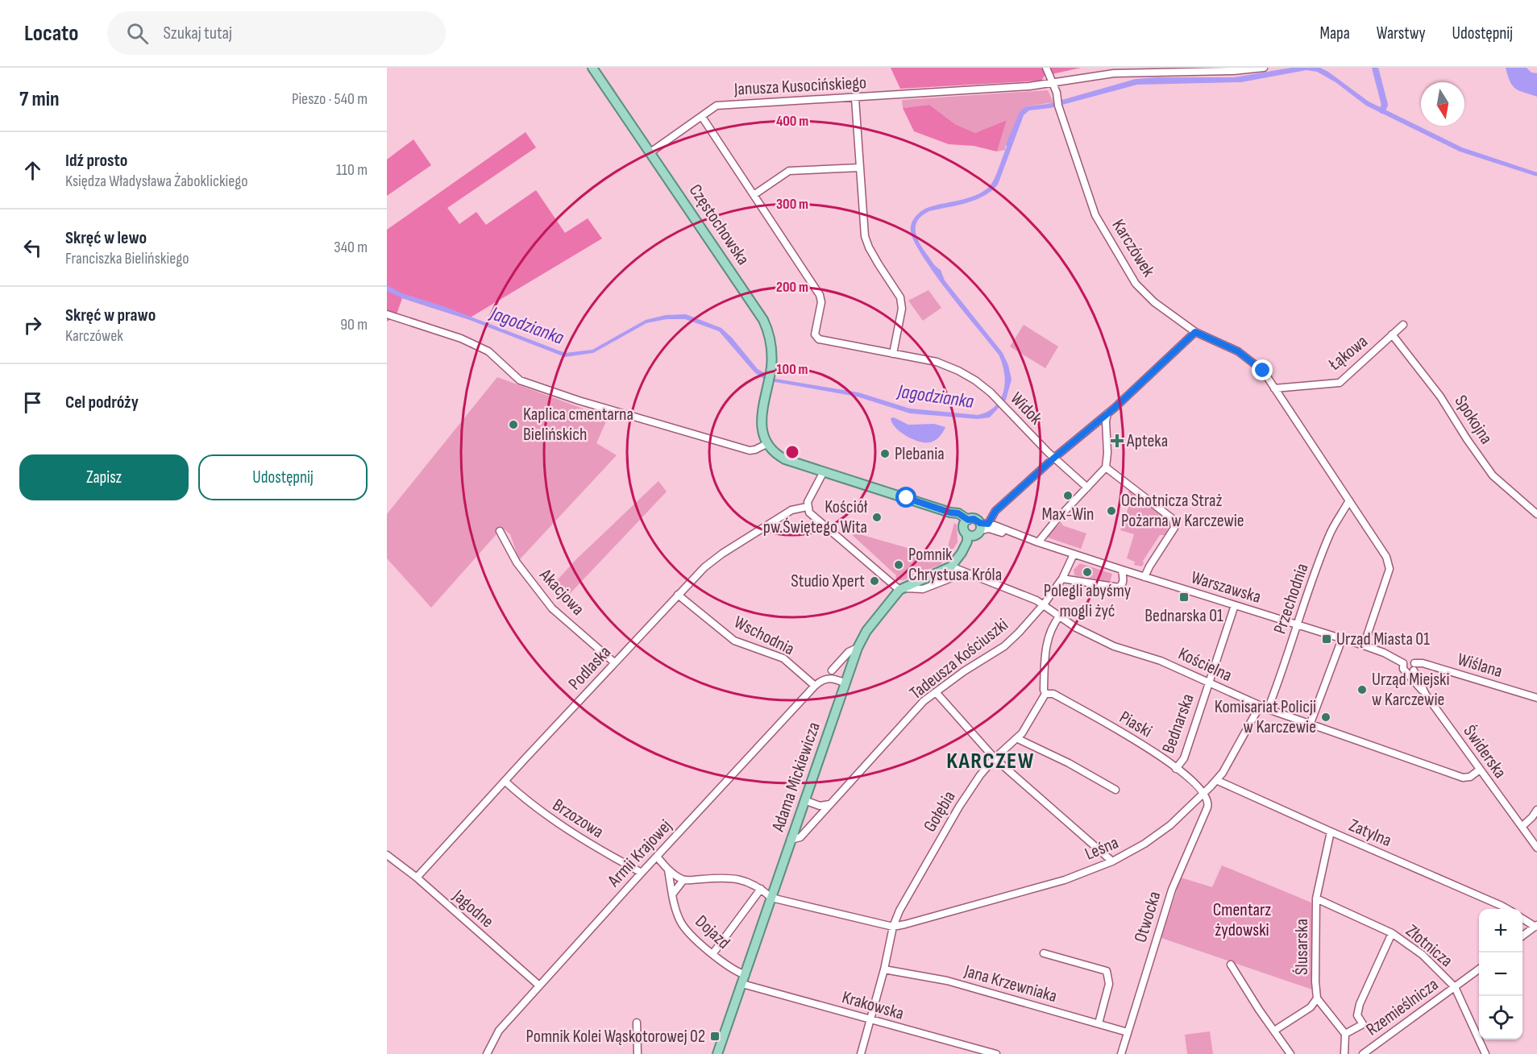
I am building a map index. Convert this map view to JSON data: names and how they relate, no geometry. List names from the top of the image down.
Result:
{
  "streets": {
    "main road": ["Częstochowska", "Adama Mickiewicza"],
    "street": [
      "Janusza Kusocińskiego",
      "Karczówek",
      "Łąkowa",
      "Widok",
      "Spokojna",
      "Warszawska",
      "Akacjowa",
      "Przechodnia",
      "Wschodnia",
      "Tadeusza Kościuszki",
      "Kościelna",
      "Wiślana",
      "Podlaska",
      "Bednarska",
      "Piaski",
      "Świderska",
      "Gołębia",
      "Brzozowa",
      "Zatylna",
      "Leśna",
      "Armii Krajowej",
      "Jagodne",
      "Otwocka",
      "Dojazd",
      "Złotnicza",
      "Ślusarska",
      "Jana Krzewniaka",
      "Krakowska",
      "Rzemieślnicza"
    ]
  },
  "crossings": [
    ["Janusza Kusocińskiego", "Częstochowska"],
    ["Janusza Kusocińskiego", "Karczówek"],
    ["Karczówek", "Łąkowa"],
    ["Karczówek", "Warszawska"],
    ["Karczówek", "Przechodnia"],
    ["Łąkowa", "Spokojna"],
    ["Warszawska", "Przechodnia"],
    ["Warszawska", "Tadeusza Kościuszki"],
    ["Warszawska", "Wiślana"],
    ["Warszawska", "Bednarska"],
    ["Warszawska", "Adama Mickiewicza"],
    ["Akacjowa", "Podlaska"],
    ["Przechodnia", "Kościelna"],
    ["Wschodnia", "Podlaska"],
    ["Wschodnia", "Armii Krajowej"],
    ["Tadeusza Kościuszki", "Kościelna"],
    ["Tadeusza Kościuszki", "Adama Mickiewicza"],
    ["Kościelna", "Bednarska"],
    ["Kościelna", "Świderska"],
    ["Kościelna", "Adama Mickiewicza"],
    ["Kościelna", "Leśna"],
    ["Wiślana", "Świderska"],
    ["Podlaska", "Brzozowa"],
    ["Podlaska", "Jagodne"],
    ["Bednarska", "Piaski"],
    ["Piaski", "Gołębia"],
    ["Piaski", "Leśna"],
    ["Piaski", "Otwocka"],
    ["Adama Mickiewicza", "Armii Krajowej"],
    ["Adama Mickiewicza", "Dojazd"],
    ["Adama Mickiewicza", "Krakowska"],
    ["Gołębia", "Leśna"],
    ["Gołębia", "Jana Krzewniaka"],
    ["Brzozowa", "Armii Krajowej"],
    ["Zatylna", "Leśna"],
    ["Zatylna", "Ślusarska"],
    ["Leśna", "Otwocka"],
    ["Armii Krajowej", "Jagodne"],
    ["Otwocka", "Jana Krzewniaka"],
    ["Dojazd", "Krakowska"],
    ["Złotnicza", "Ślusarska"],
    ["Złotnicza", "Rzemieślnicza"]
  ],
  "districts": ["KARCZEW"],
  "water": ["Jagodzianka"],
  "parks": ["Cmentarz żydowski"],
  "places": {
    "other": [
      "Kaplica cmentarna Bielińskich",
      "Plebania",
      "Max-Win",
      "Ochotnicza Straż Pożarna w Karczewie",
      "Kościół pw.Świętego Wita",
      "Pomnik Chrystusa Króla",
      "Polegli abyśmy mogli żyć",
      "Studio Xpert",
      "Urząd Miejski w Karczewie",
      "Komisariat Policji w Karczewie"
    ],
    "health": ["Apteka"],
    "transit": ["Bednarska 01", "Urząd Miasta 01", "Pomnik Kolei Wąskotorowej 02"]
  },
  "north": "bottom",
  "page": {
    "header": "Locato",
    "search": "Szukaj tutaj",
    "nav": ["Mapa", "Warstwy", "Udostępnij"],
    "heading": ["7 min", "Pieszo · 540 m"],
    "list": [
      ["Idź prosto", "Księdza Władysława Żaboklickiego", "110 m"],
      ["Skręć w lewo", "Franciszka Bielińskiego", "340 m"],
      ["Skręć w prawo", "Karczówek", "90 m"],
      "Cel podróży"
    ],
    "buttons": ["Zapisz", "Udostępnij"],
    "map_buttons": ["+", "−"]
  },
  "rings": [
    "400 m",
    "300 m",
    "200 m",
    "100 m"
  ]
}
